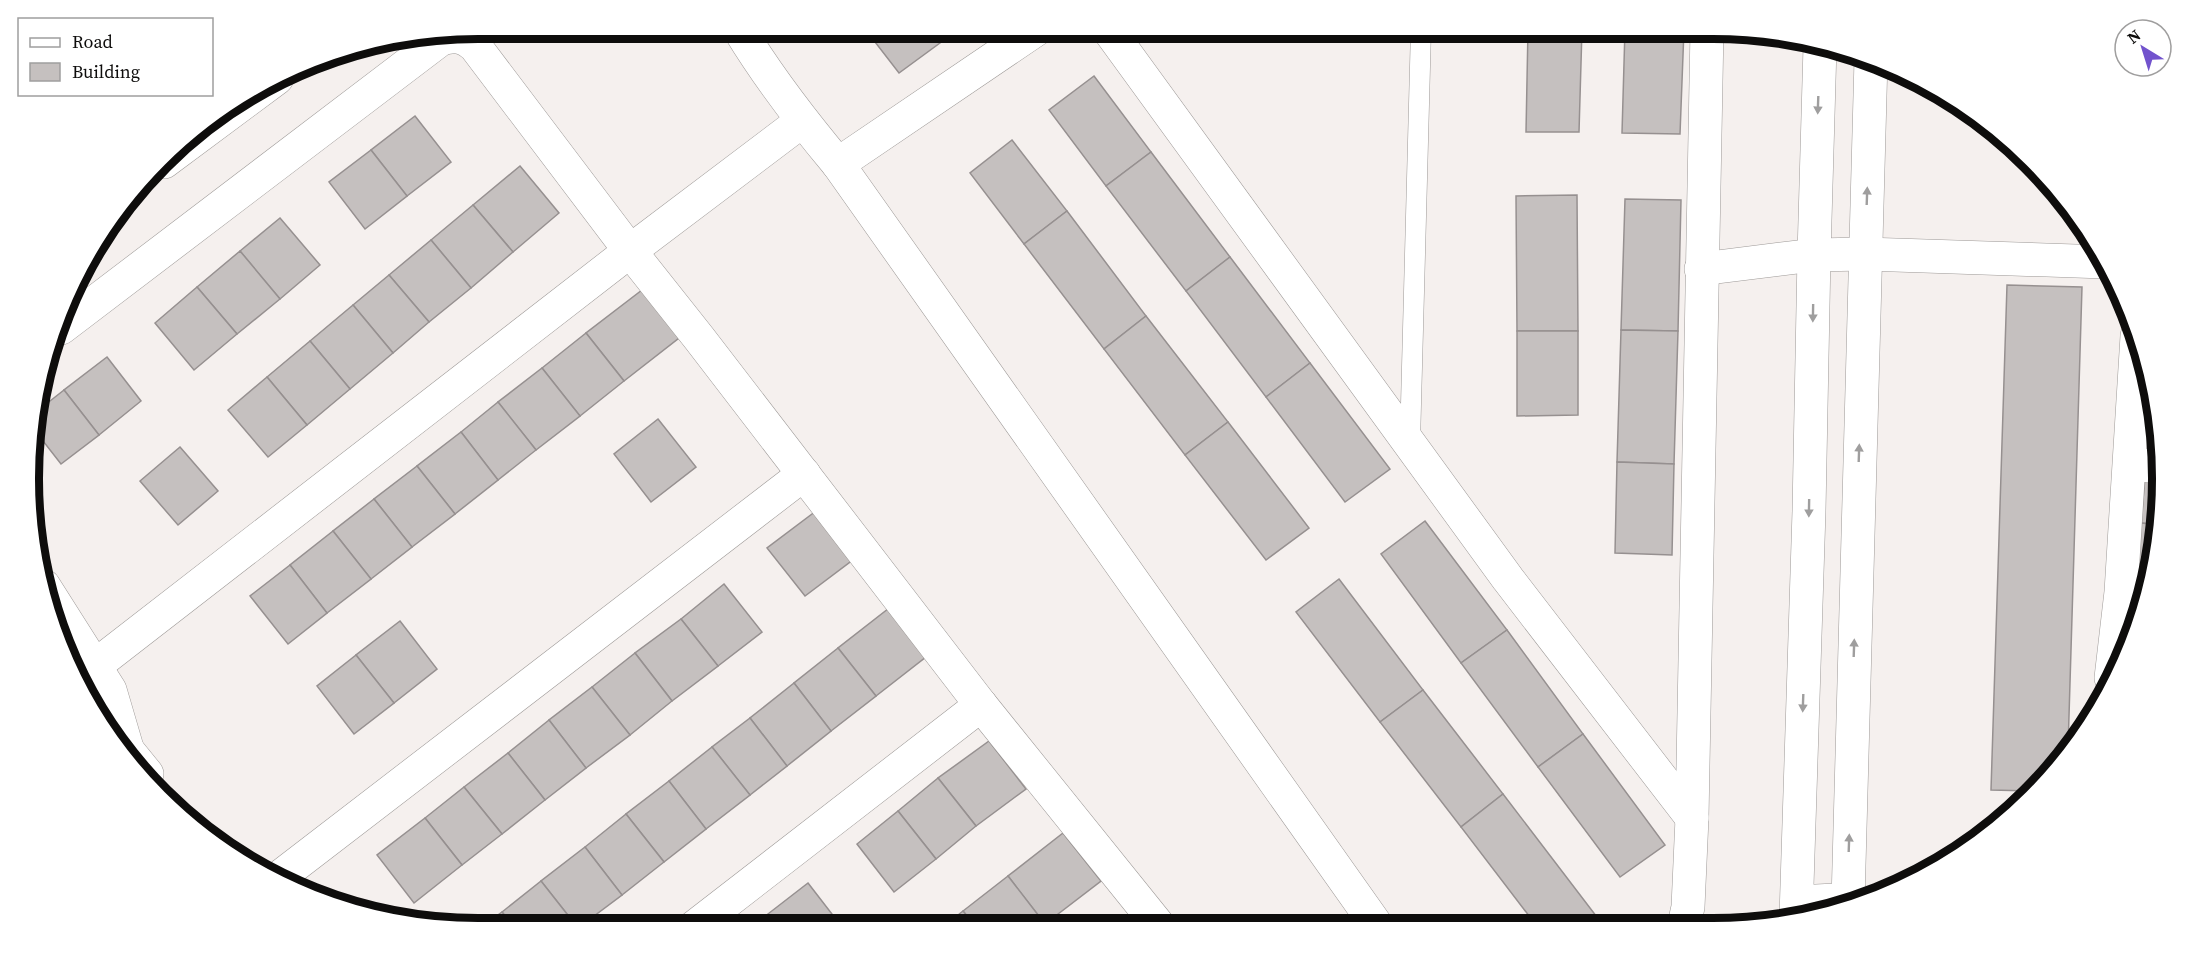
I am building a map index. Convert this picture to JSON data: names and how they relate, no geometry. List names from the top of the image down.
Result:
{
  "legend": ["Road", "Building"],
  "north": "top left"
}
